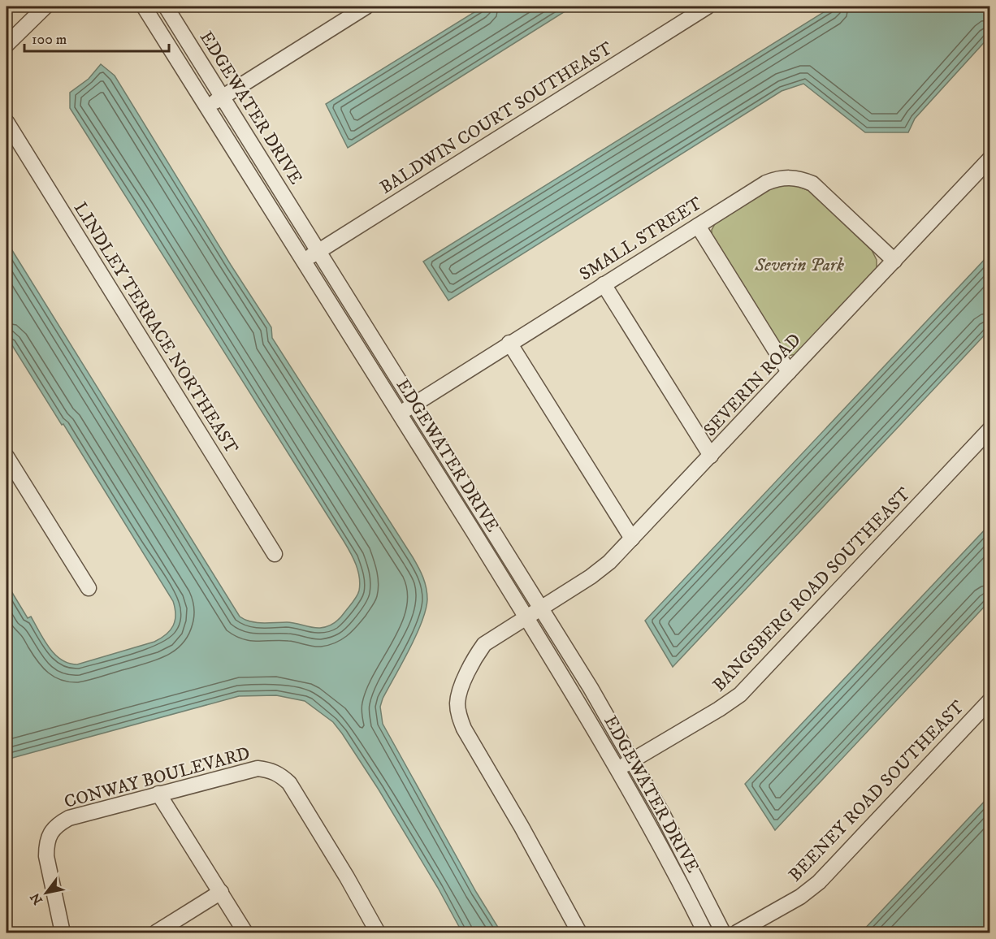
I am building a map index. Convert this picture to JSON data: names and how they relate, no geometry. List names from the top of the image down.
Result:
{
  "streets": {
    "street": [
      "EDGEWATER DRIVE",
      "BALDWIN COURT SOUTHEAST",
      "SMALL STREET",
      "LINDLEY TERRACE NORTHEAST",
      "SEVERIN ROAD",
      "BANGSBERG ROAD SOUTHEAST",
      "CONWAY BOULEVARD",
      "BEENEY ROAD SOUTHEAST"
    ]
  },
  "crossings": [
    ["EDGEWATER DRIVE", "BALDWIN COURT SOUTHEAST"],
    ["EDGEWATER DRIVE", "SMALL STREET"],
    ["EDGEWATER DRIVE", "SEVERIN ROAD"],
    ["EDGEWATER DRIVE", "BANGSBERG ROAD SOUTHEAST"],
    ["SMALL STREET", "SEVERIN ROAD"]
  ],
  "parks": ["Severin Park"],
  "scale_bar": "100 m",
  "north": "bottom left"
}
